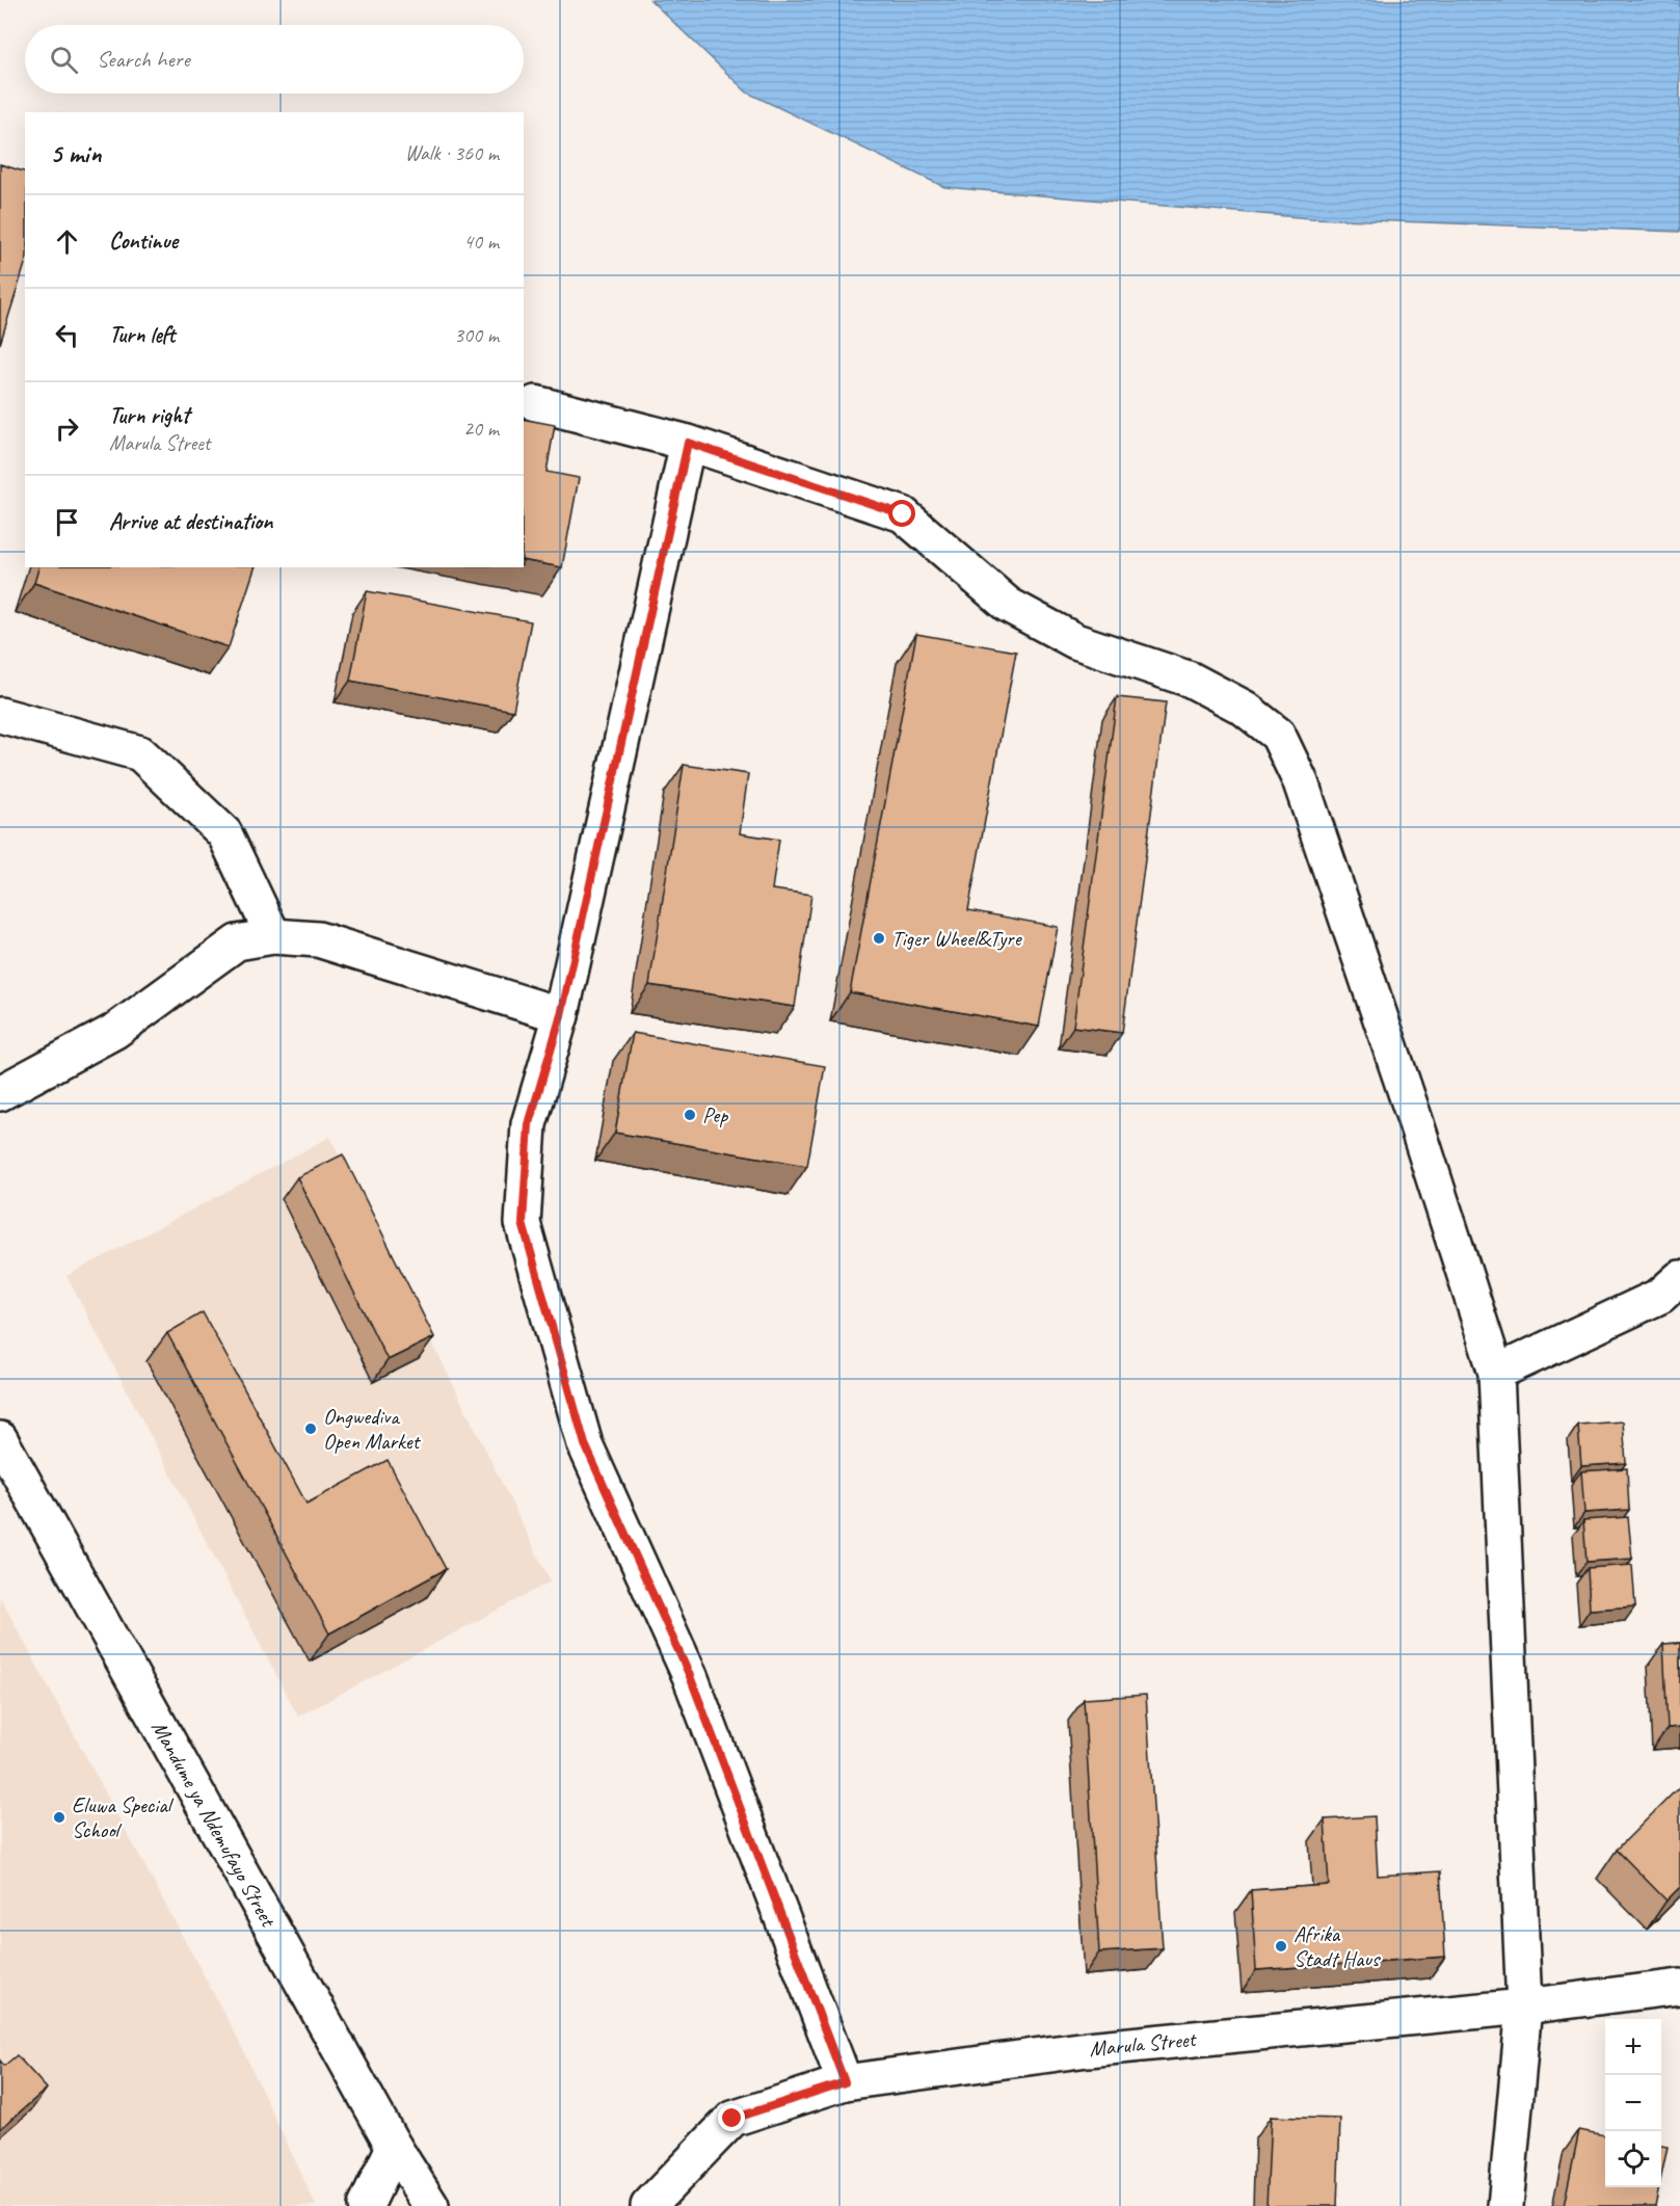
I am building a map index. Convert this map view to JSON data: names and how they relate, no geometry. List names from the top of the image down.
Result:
{
  "streets": {
    "street": ["Mandume ya Ndemufayo Street", "Marula Street"]
  },
  "places": [
    "Tiger Wheel&Tyre",
    "Pep",
    "Ongwediva Open Market",
    "Eluwa Special School",
    "Afrika Stadt Haus"
  ],
  "page": {
    "search": "Search here",
    "heading": ["5 min", "Walk · 360 m"],
    "list": [
      ["Continue", "40 m"],
      ["Turn left", "300 m"],
      ["Turn right", "Marula Street", "20 m"],
      "Arrive at destination"
    ],
    "map_buttons": ["+", "−"]
  }
}
